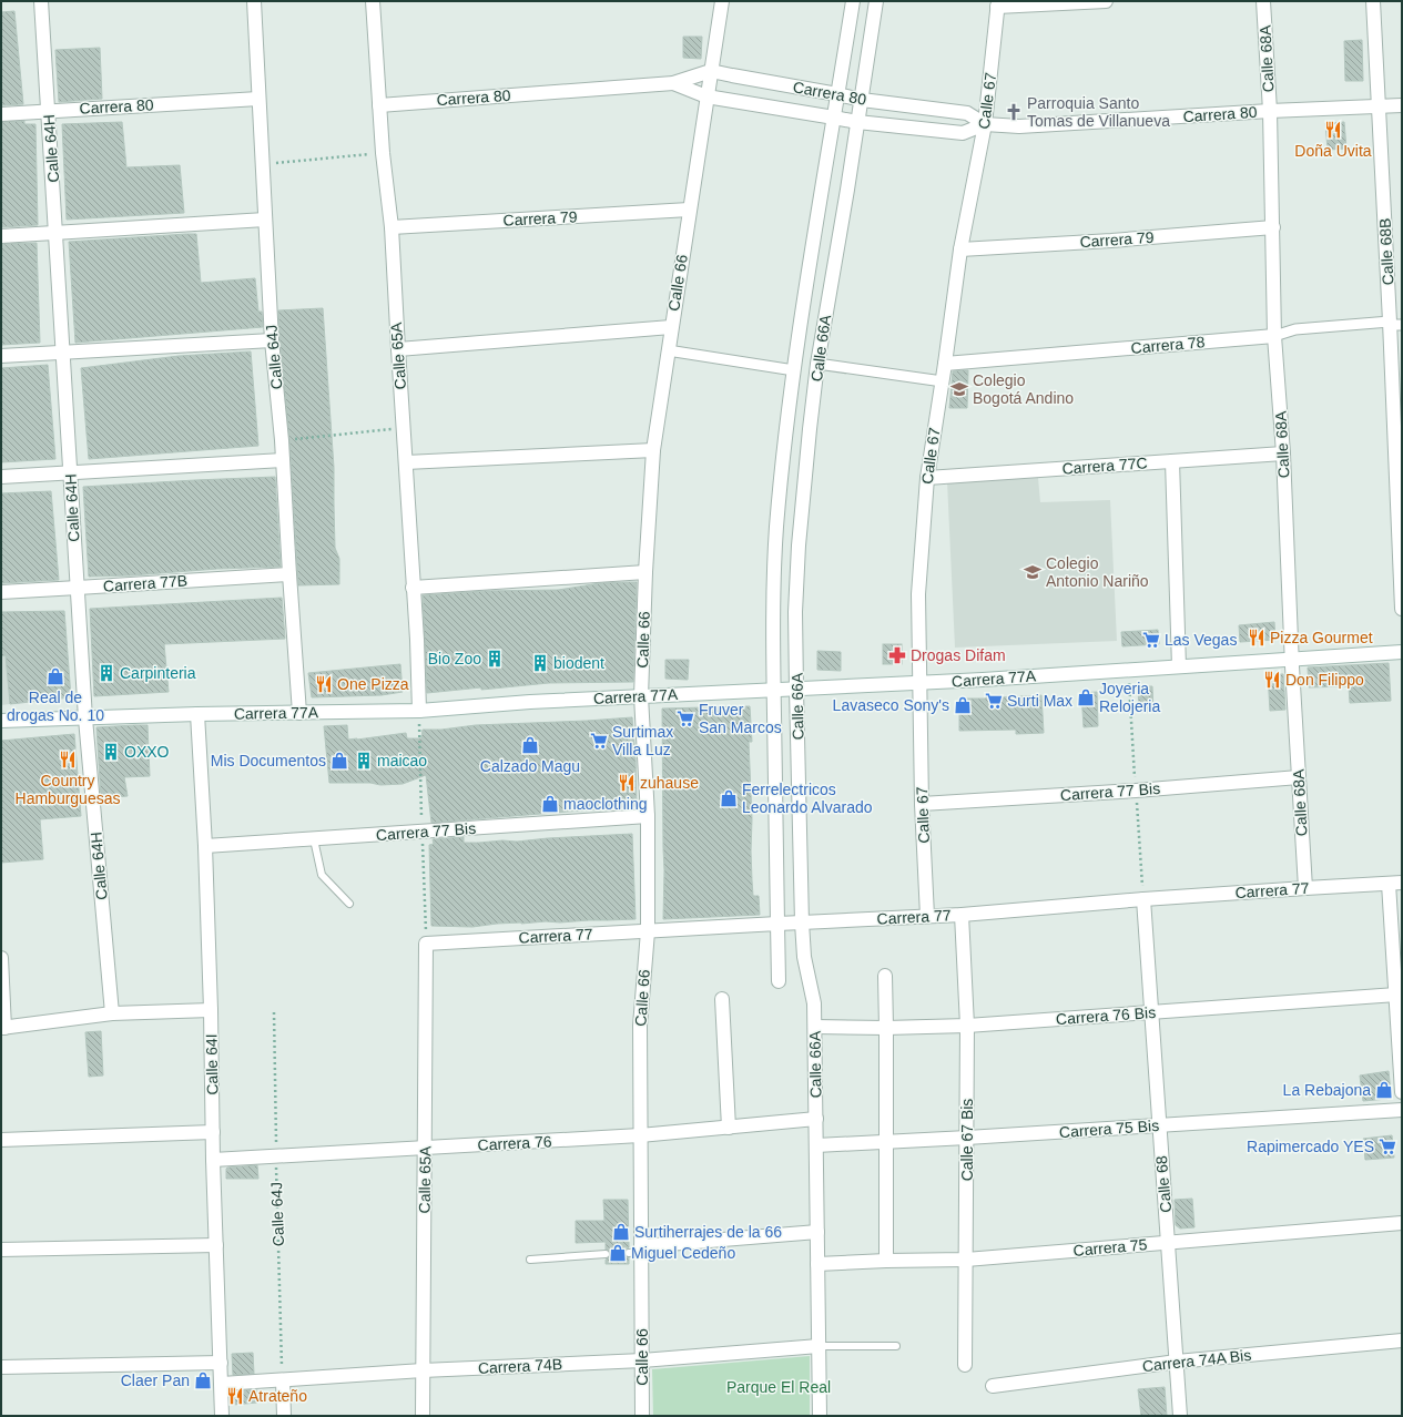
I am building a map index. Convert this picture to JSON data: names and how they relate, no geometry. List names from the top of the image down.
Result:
{
  "streets": {
    "street": [
      "Calle 68A",
      "Carrera 80",
      "Calle 67",
      "Calle 64H",
      "Carrera 79",
      "Calle 68B",
      "Calle 66",
      "Carrera 78",
      "Calle 66A",
      "Calle 65A",
      "Calle 64J",
      "Carrera 77C",
      "Carrera 77B",
      "Carrera 77A",
      "Carrera 77 Bis",
      "Carrera 77",
      "Carrera 76 Bis",
      "Calle 64I",
      "Carrera 75 Bis",
      "Calle 67 Bis",
      "Carrera 76",
      "Calle 68",
      "Carrera 75",
      "Carrera 74A Bis",
      "Carrera 74B"
    ]
  },
  "crossings": [
    ["Calle 68A", "Carrera 80"],
    ["Calle 68A", "Carrera 79"],
    ["Calle 68A", "Carrera 78"],
    ["Calle 68A", "Carrera 77C"],
    ["Calle 68A", "Carrera 77A"],
    ["Calle 68A", "Carrera 77 Bis"],
    ["Calle 68A", "Carrera 77"],
    ["Carrera 80", "Calle 67"],
    ["Carrera 80", "Calle 64H"],
    ["Carrera 80", "Calle 68B"],
    ["Carrera 80", "Calle 66"],
    ["Carrera 80", "Calle 66A"],
    ["Carrera 80", "Calle 65A"],
    ["Carrera 80", "Calle 64J"],
    ["Calle 67", "Carrera 79"],
    ["Calle 67", "Carrera 78"],
    ["Calle 67", "Carrera 77C"],
    ["Calle 67", "Carrera 77A"],
    ["Calle 67", "Carrera 77 Bis"],
    ["Calle 67", "Carrera 77"],
    ["Calle 64H", "Carrera 77B"],
    ["Calle 64H", "Carrera 77A"],
    ["Carrera 79", "Calle 66"],
    ["Carrera 79", "Calle 65A"],
    ["Calle 68B", "Carrera 78"],
    ["Calle 66", "Carrera 77A"],
    ["Calle 66", "Carrera 77 Bis"],
    ["Calle 66", "Carrera 77"],
    ["Calle 66", "Carrera 76"],
    ["Calle 66", "Carrera 74B"],
    ["Calle 66A", "Carrera 77A"],
    ["Calle 66A", "Carrera 77"],
    ["Calle 66A", "Carrera 76 Bis"],
    ["Calle 66A", "Carrera 75 Bis"],
    ["Calle 66A", "Carrera 76"],
    ["Calle 66A", "Carrera 75"],
    ["Calle 66A", "Carrera 74B"],
    ["Calle 65A", "Carrera 77A"],
    ["Calle 65A", "Carrera 77"],
    ["Calle 65A", "Carrera 76"],
    ["Calle 65A", "Carrera 74B"],
    ["Calle 64J", "Carrera 77B"],
    ["Calle 64J", "Carrera 77A"],
    ["Calle 64J", "Carrera 76"],
    ["Calle 64J", "Carrera 74B"],
    ["Carrera 77A", "Calle 64I"],
    ["Carrera 77 Bis", "Calle 64I"],
    ["Carrera 77", "Calle 67 Bis"],
    ["Carrera 77", "Calle 68"],
    ["Carrera 76 Bis", "Calle 67 Bis"],
    ["Carrera 76 Bis", "Calle 68"],
    ["Calle 64I", "Carrera 76"],
    ["Calle 64I", "Carrera 74B"],
    ["Carrera 75 Bis", "Calle 67 Bis"],
    ["Carrera 75 Bis", "Calle 68"],
    ["Calle 67 Bis", "Carrera 75"],
    ["Calle 68", "Carrera 75"],
    ["Calle 68", "Carrera 74A Bis"]
  ],
  "parks": ["Parque El Real"],
  "places": {
    "church": ["Parroquia Santo Tomas de Villanueva"],
    "restaurant": [
      "Doña Uvita",
      "Pizza Gourmet",
      "Don Filippo",
      "One Pizza",
      "Country Hamburguesas",
      "zuhause",
      "Atrateño"
    ],
    "school or university": ["Colegio Bogotá Andino", "Colegio Antonio Nariño"],
    "supermarket": [
      "Las Vegas",
      "Surti Max",
      "Fruver San Marcos",
      "Surtimax Villa Luz",
      "Rapimercado YES"
    ],
    "pharmacy": ["Drogas Difam"],
    "building": [
      "Bio Zoo",
      "biodent",
      "Carpinteria",
      "OXXO",
      "maicao"
    ],
    "shop": [
      "Real de drogas No. 10",
      "Joyeria Relojeria",
      "Lavaseco Sony's",
      "Calzado Magu",
      "Mis Documentos",
      "Ferrelectricos Leonardo Alvarado",
      "maoclothing",
      "La Rebajona",
      "Surtiherrajes de la 66",
      "Miguel Cedeño",
      "Claer Pan"
    ]
  }
}
